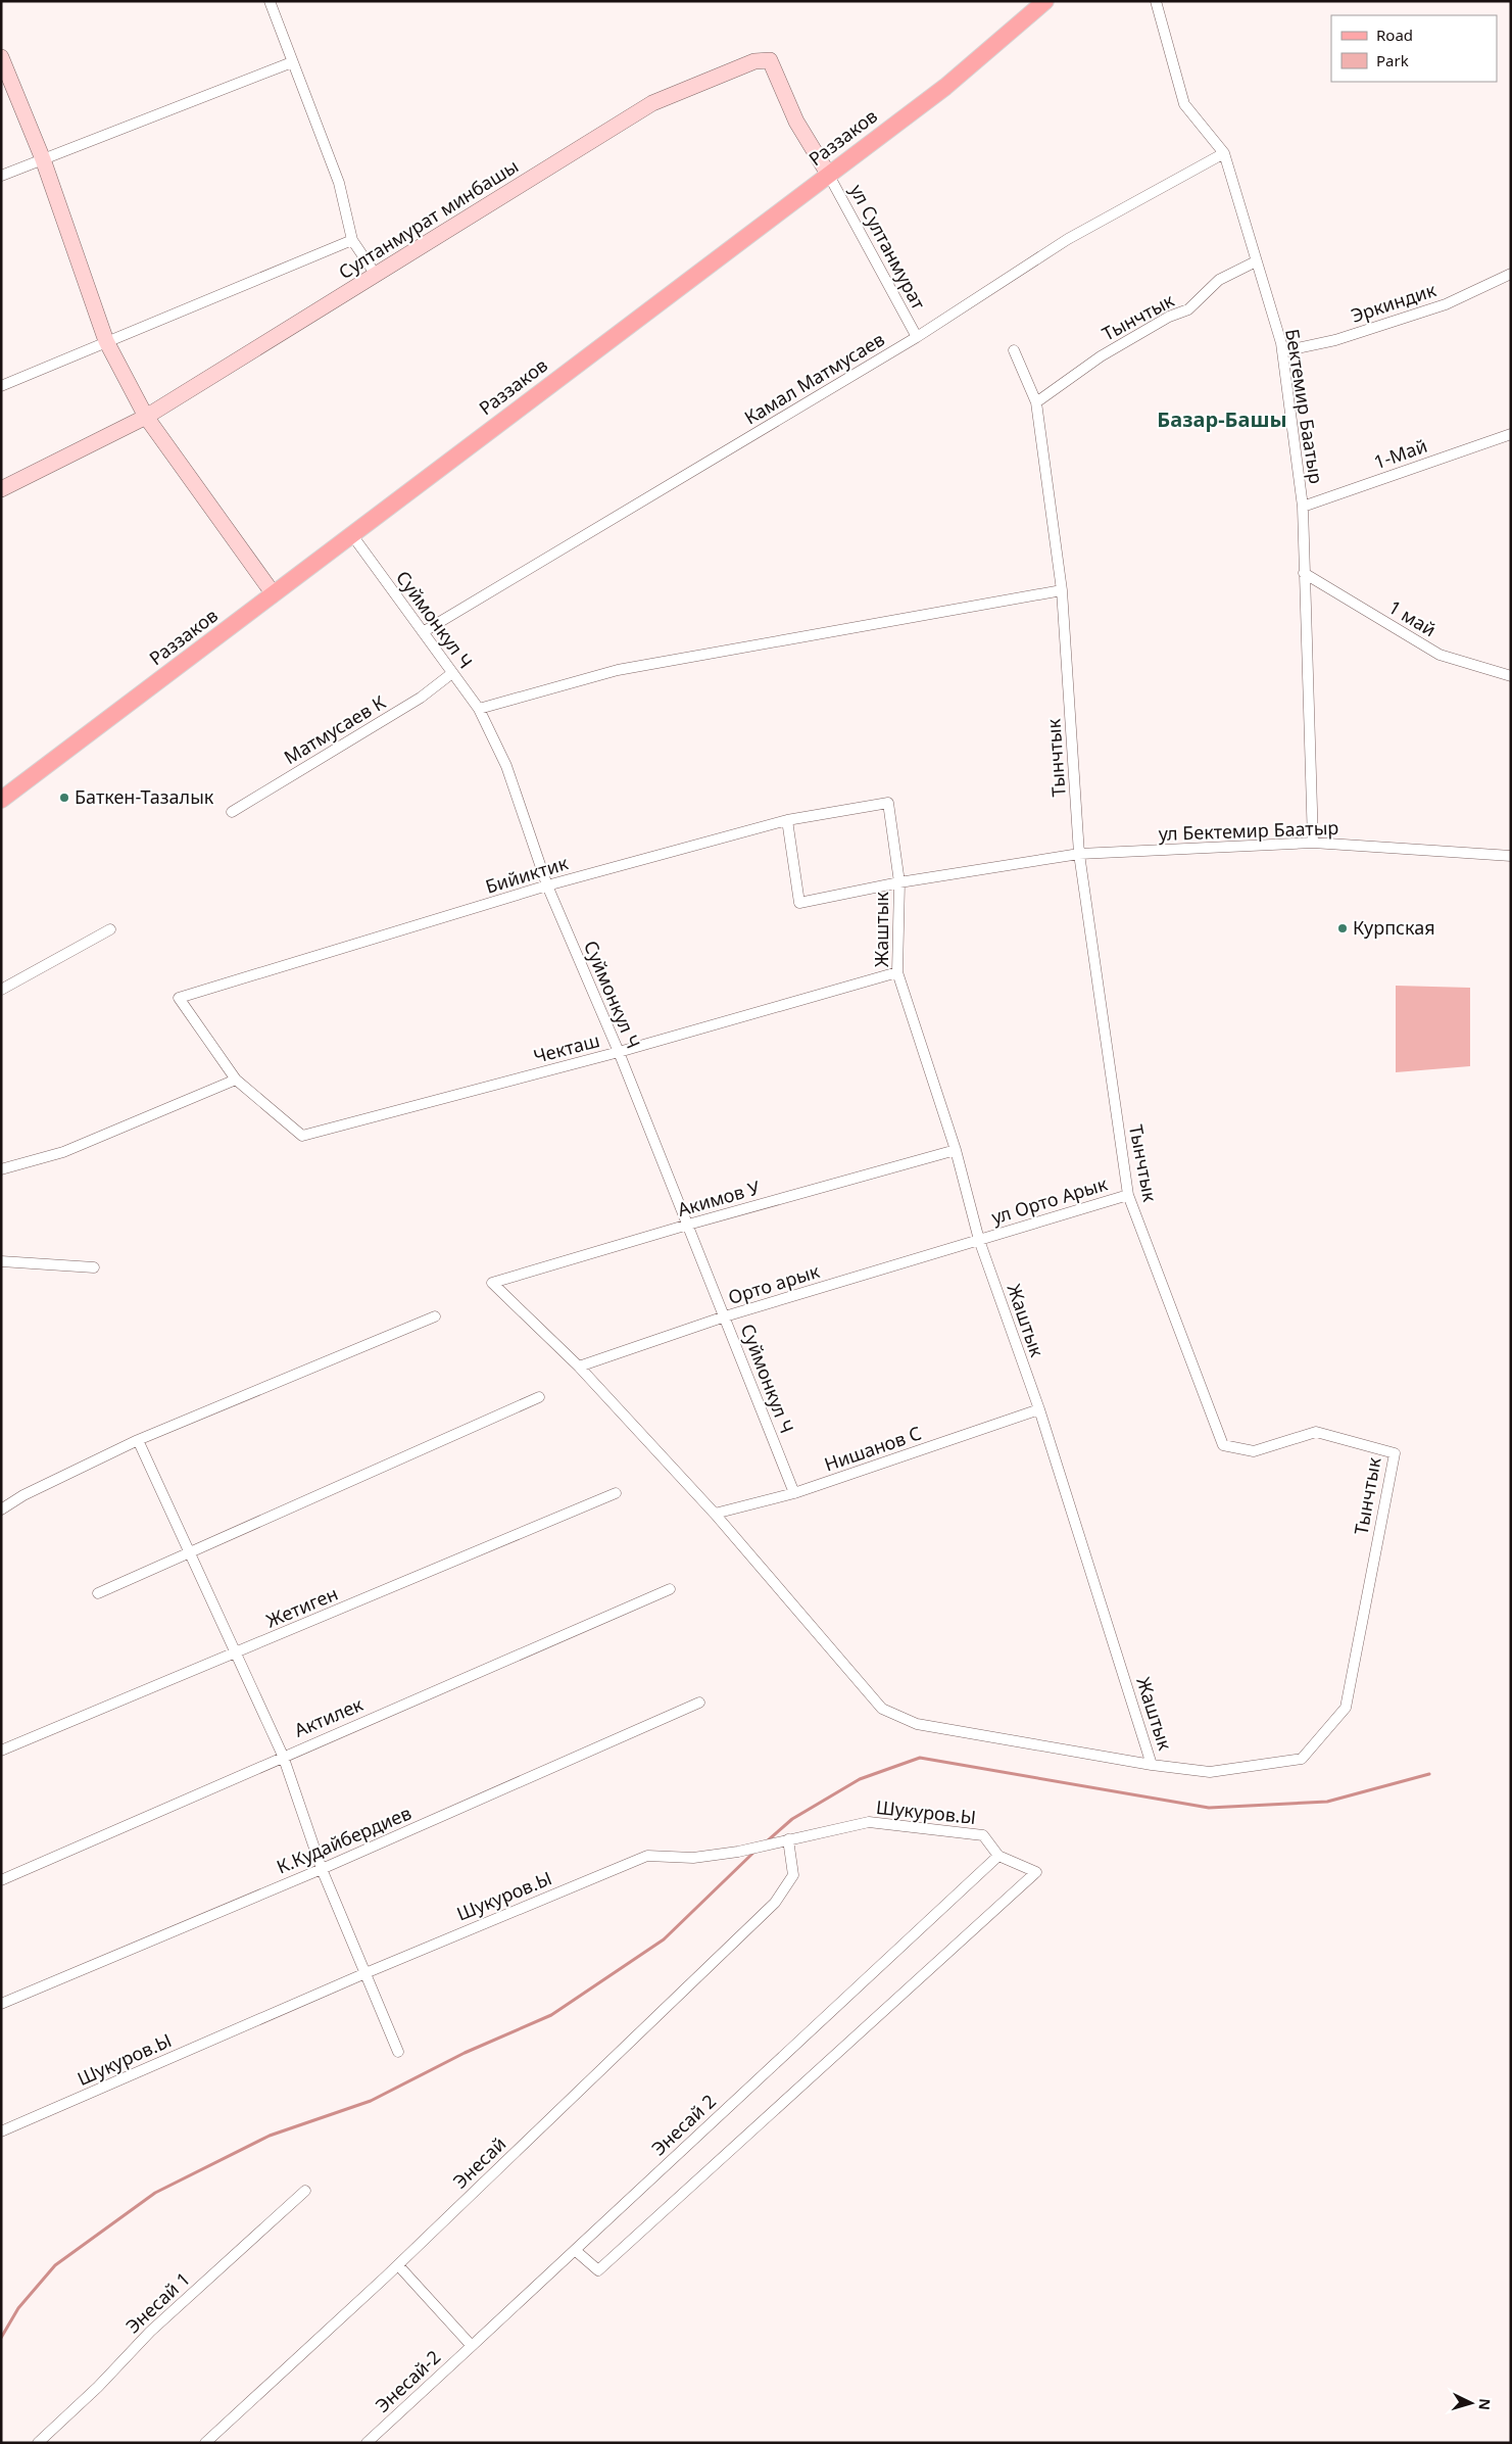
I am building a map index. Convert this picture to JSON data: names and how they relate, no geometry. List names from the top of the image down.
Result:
{
  "streets": {
    "main road": ["Раззаков"],
    "street": [
      "Султанмурат минбашы",
      "ул Султанмурат",
      "Эркиндик",
      "Тынчтык",
      "Камал Матмусаев",
      "Бектемир Баатыр",
      "1-Май",
      "1 май",
      "Суймонкул Ч",
      "Матмусаев К",
      "ул Бектемир Баатыр",
      "Бийиктик",
      "Жаштык",
      "Чекташ",
      "Акимов У",
      "ул Орто Арык",
      "Орто арык",
      "Нишанов С",
      "Жетиген",
      "Актилек",
      "Шукуров.Ы",
      "К.Кудайбердиев",
      "Энесай 2",
      "Энесай",
      "Энесай 1",
      "Энесай-2"
    ]
  },
  "crossings": [
    ["Раззаков", "Султанмурат минбашы"],
    ["Раззаков", "ул Султанмурат"],
    ["Раззаков", "Суймонкул Ч"],
    ["Султанмурат минбашы", "ул Султанмурат"],
    ["ул Султанмурат", "Камал Матмусаев"],
    ["Эркиндик", "Бектемир Баатыр"],
    ["Тынчтык", "Бектемир Баатыр"],
    ["Тынчтык", "ул Бектемир Баатыр"],
    ["Тынчтык", "Жаштык"],
    ["Тынчтык", "ул Орто Арык"],
    ["Камал Матмусаев", "Бектемир Баатыр"],
    ["Камал Матмусаев", "Суймонкул Ч"],
    ["Бектемир Баатыр", "1-Май"],
    ["Бектемир Баатыр", "1 май"],
    ["Бектемир Баатыр", "ул Бектемир Баатыр"],
    ["Суймонкул Ч", "Матмусаев К"],
    ["Суймонкул Ч", "Бийиктик"],
    ["Суймонкул Ч", "Чекташ"],
    ["Суймонкул Ч", "Акимов У"],
    ["Суймонкул Ч", "Орто арык"],
    ["Суймонкул Ч", "Нишанов С"],
    ["ул Бектемир Баатыр", "Бийиктик"],
    ["ул Бектемир Баатыр", "Жаштык"],
    ["Бийиктик", "Жаштык"],
    ["Бийиктик", "Чекташ"],
    ["Жаштык", "Чекташ"],
    ["Жаштык", "Акимов У"],
    ["Жаштык", "ул Орто Арык"],
    ["Жаштык", "Орто арык"],
    ["Жаштык", "Нишанов С"],
    ["Акимов У", "Орто арык"],
    ["ул Орто Арык", "Орто арык"],
    ["Шукуров.Ы", "Энесай 2"],
    ["Шукуров.Ы", "Энесай"],
    ["Энесай 2", "Энесай-2"]
  ],
  "districts": ["Базар-Башы"],
  "places": ["Баткен-Тазалык", "Курпская"],
  "legend": ["Road", "Park"],
  "north": "right"
}
